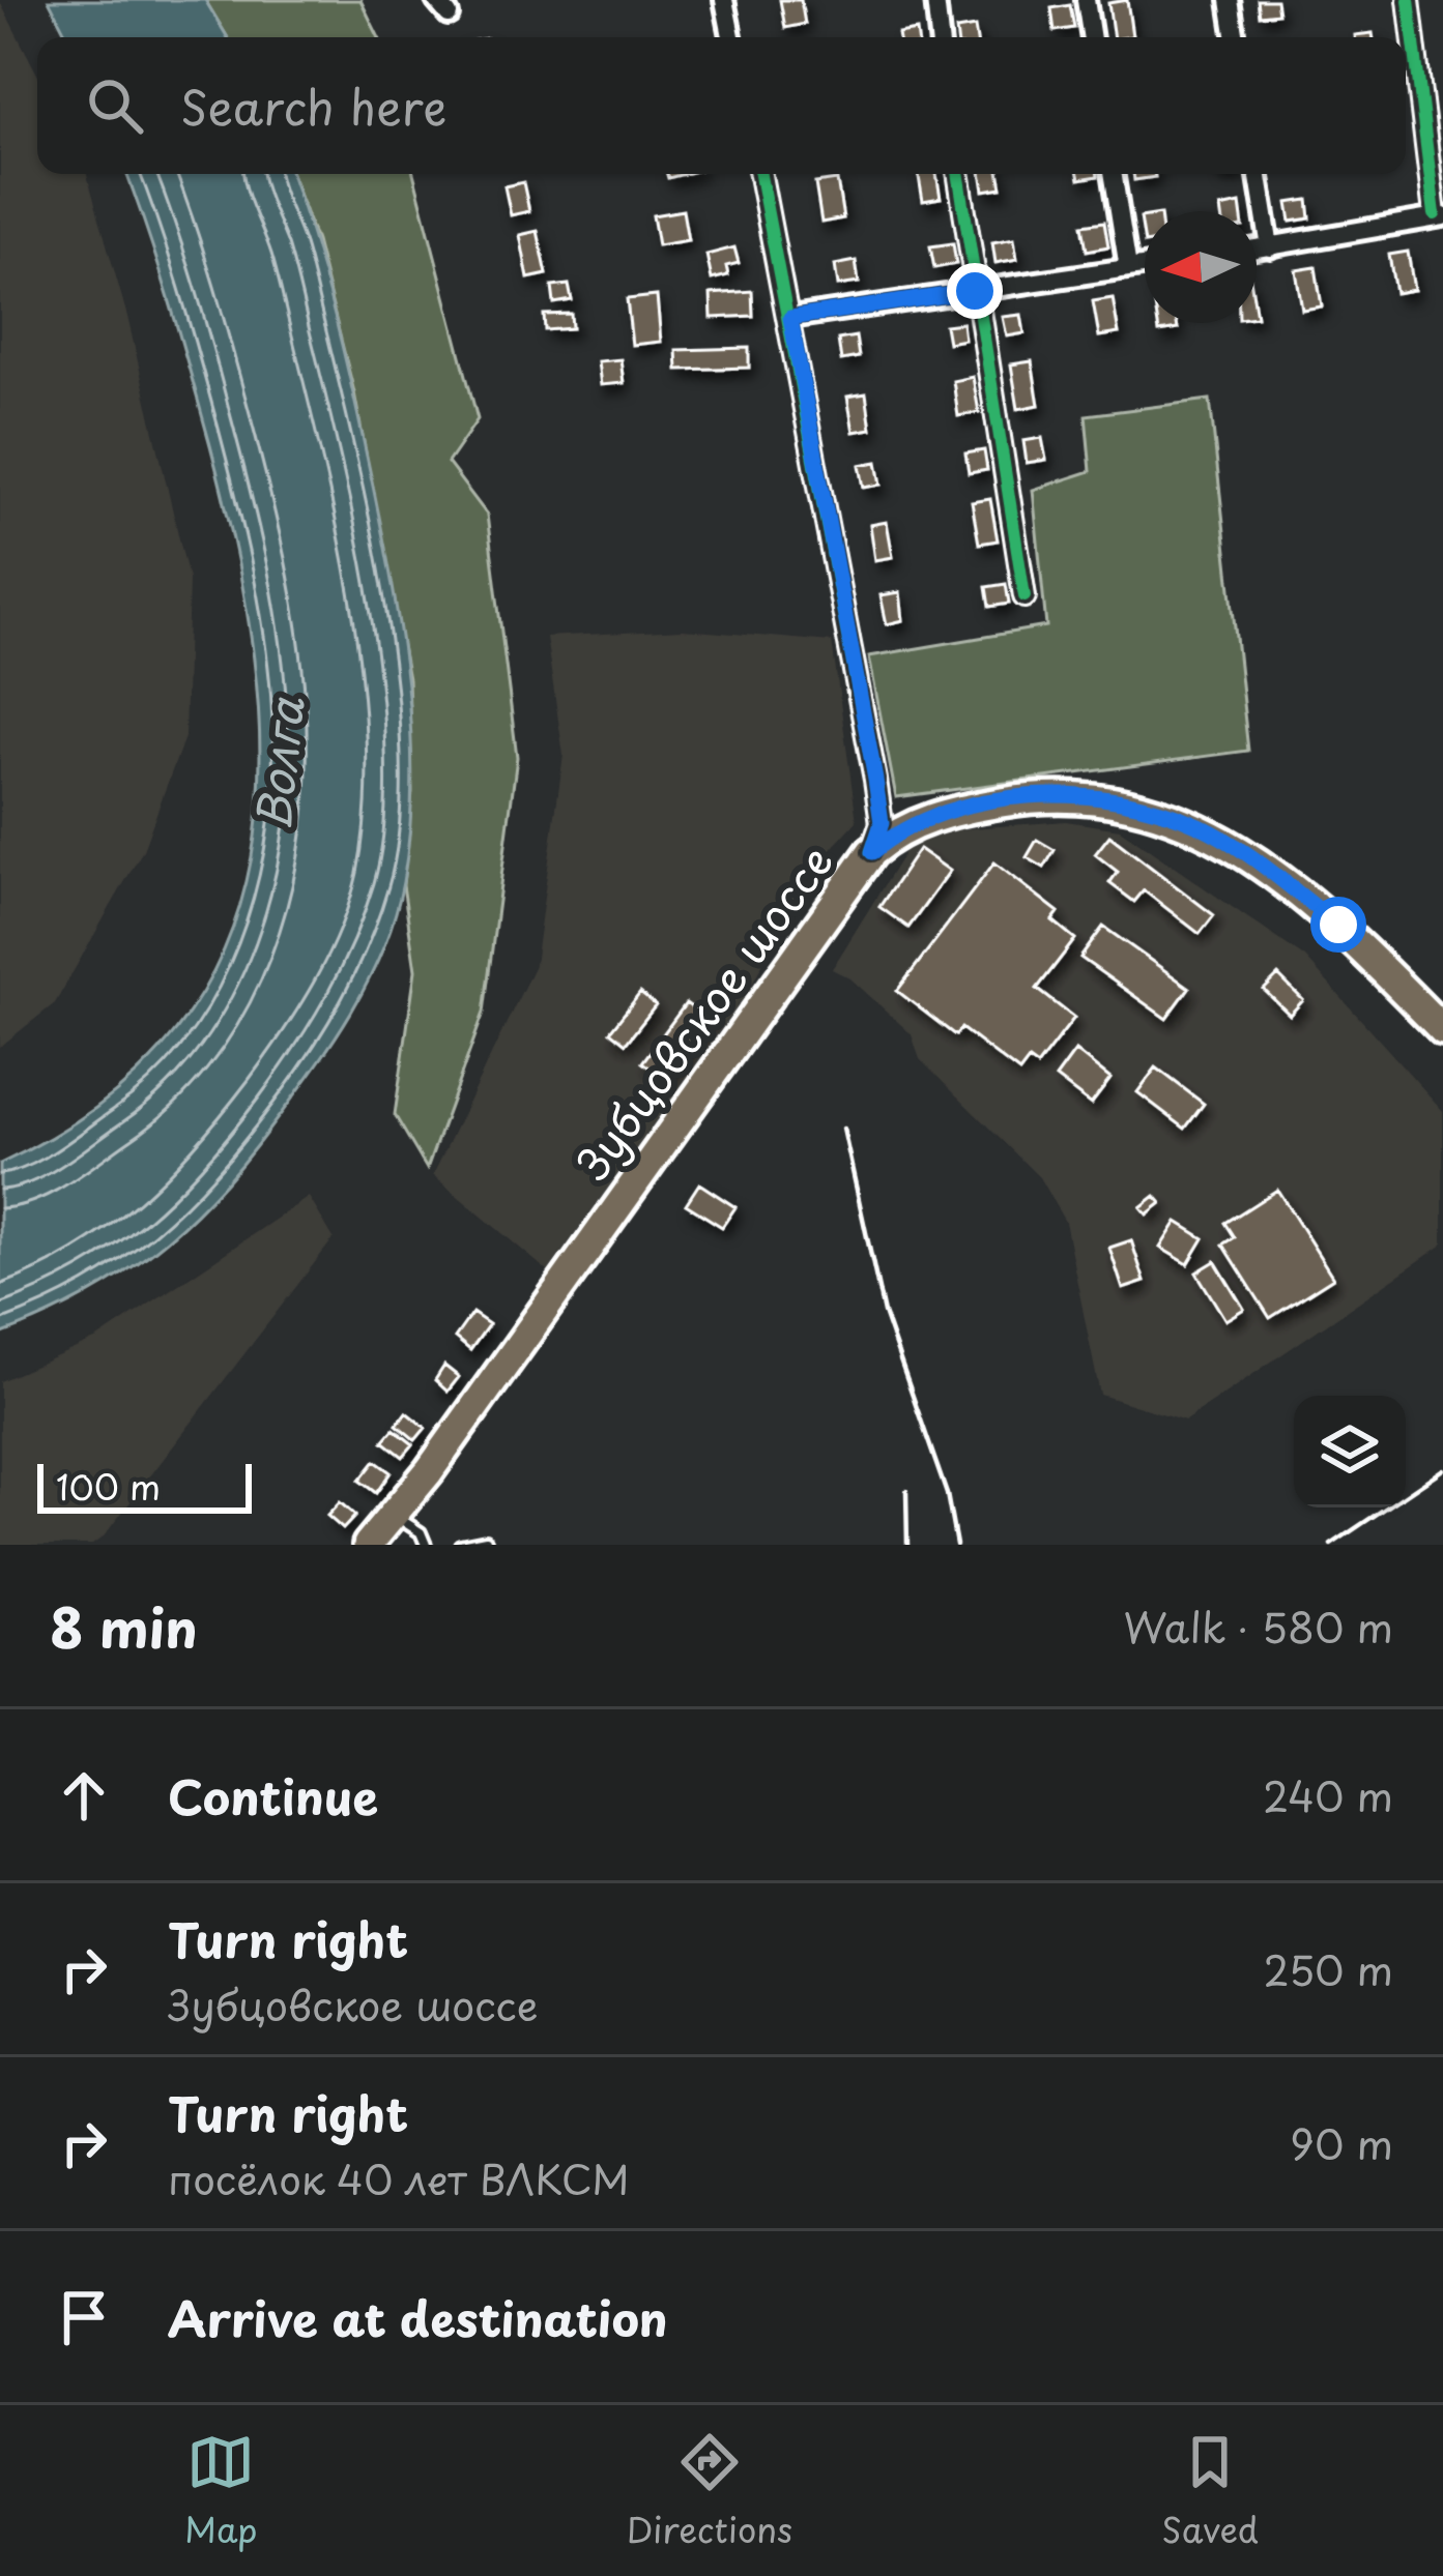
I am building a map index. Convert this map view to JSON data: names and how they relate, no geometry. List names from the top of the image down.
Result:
{
  "streets": {
    "main road": ["Зубцовское шоссе"]
  },
  "water": ["Волга"],
  "scale_bar": "100 m",
  "north": "left",
  "page": {
    "search": "Search here",
    "scale": "100 m",
    "heading": ["8 min", "Walk · 580 m"],
    "list": [
      ["Continue", "240 m"],
      ["Turn right", "Зубцовское шоссе", "250 m"],
      ["Turn right", "посёлок 40 лет ВЛКСМ", "90 m"],
      "Arrive at destination"
    ],
    "nav": ["Map", "Directions", "Saved"]
  }
}
